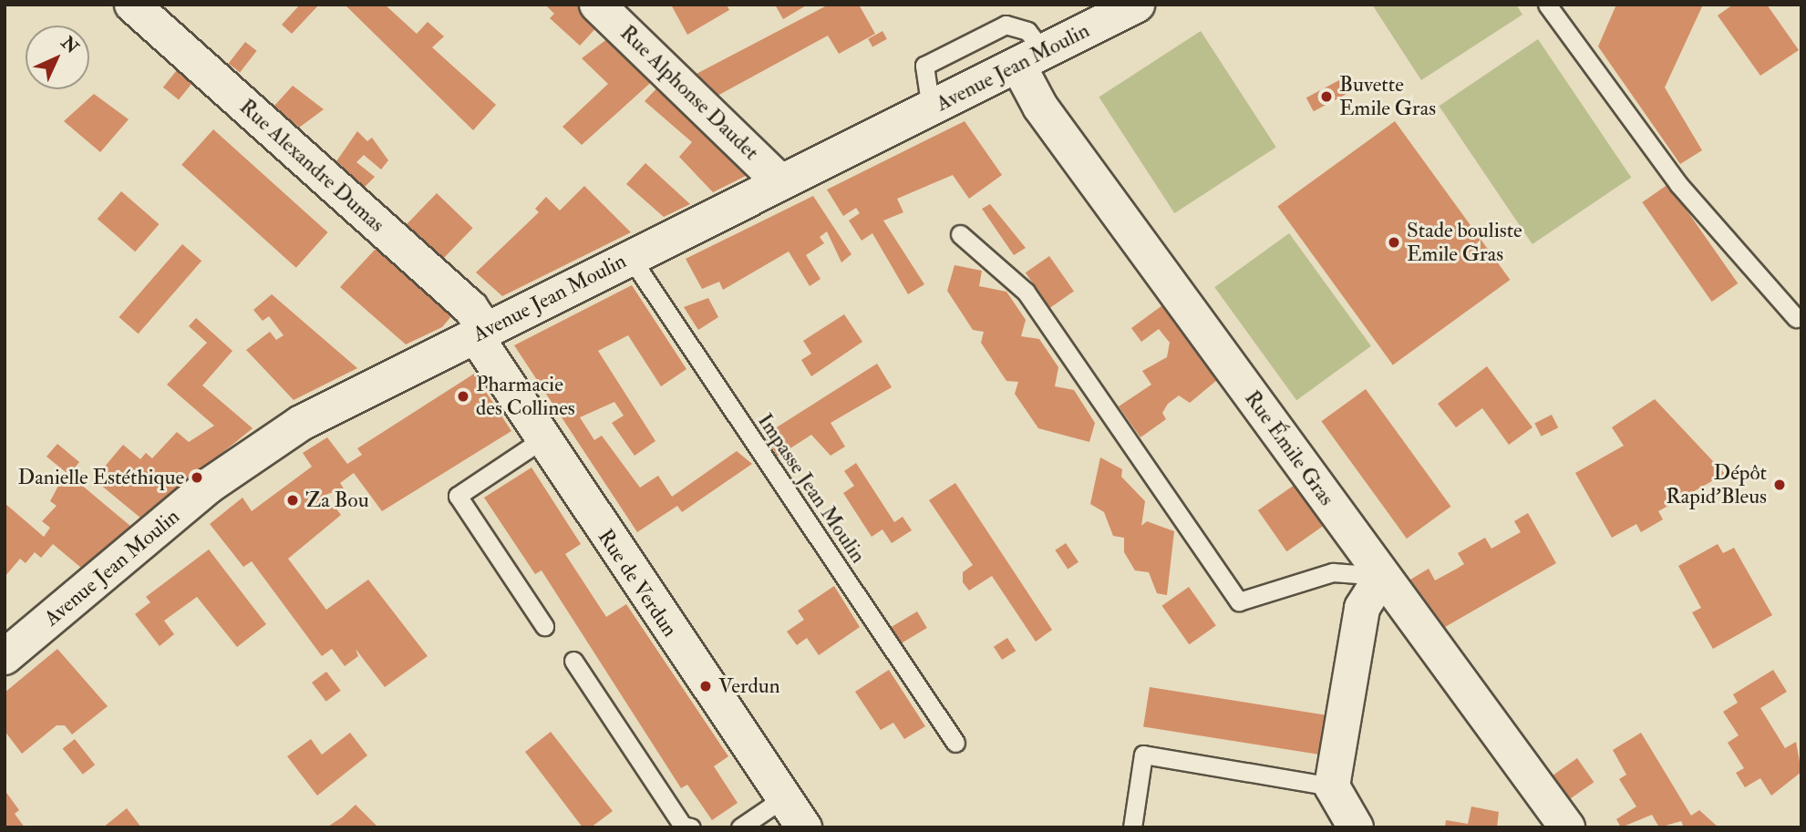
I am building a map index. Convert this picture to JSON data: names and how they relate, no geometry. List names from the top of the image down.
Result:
{
  "streets": {
    "street": [
      "Avenue Jean Moulin",
      "Rue Alphonse Daudet",
      "Rue Alexandre Dumas",
      "Rue Émile Gras",
      "Rue de Verdun"
    ],
    "lane": ["Impasse Jean Moulin"]
  },
  "crossings": [
    ["Avenue Jean Moulin", "Rue Alphonse Daudet"],
    ["Avenue Jean Moulin", "Rue Alexandre Dumas"],
    ["Avenue Jean Moulin", "Rue Émile Gras"],
    ["Avenue Jean Moulin", "Impasse Jean Moulin"],
    ["Avenue Jean Moulin", "Rue de Verdun"],
    ["Rue Alexandre Dumas", "Rue de Verdun"]
  ],
  "places": [
    "Buvette Emile Gras",
    "Stade bouliste Emile Gras",
    "Pharmacie des Collines",
    "Danielle Estéthique",
    "Dépôt Rapid'Bleus",
    "Za Bou",
    "Verdun"
  ],
  "north": "top right"
}
